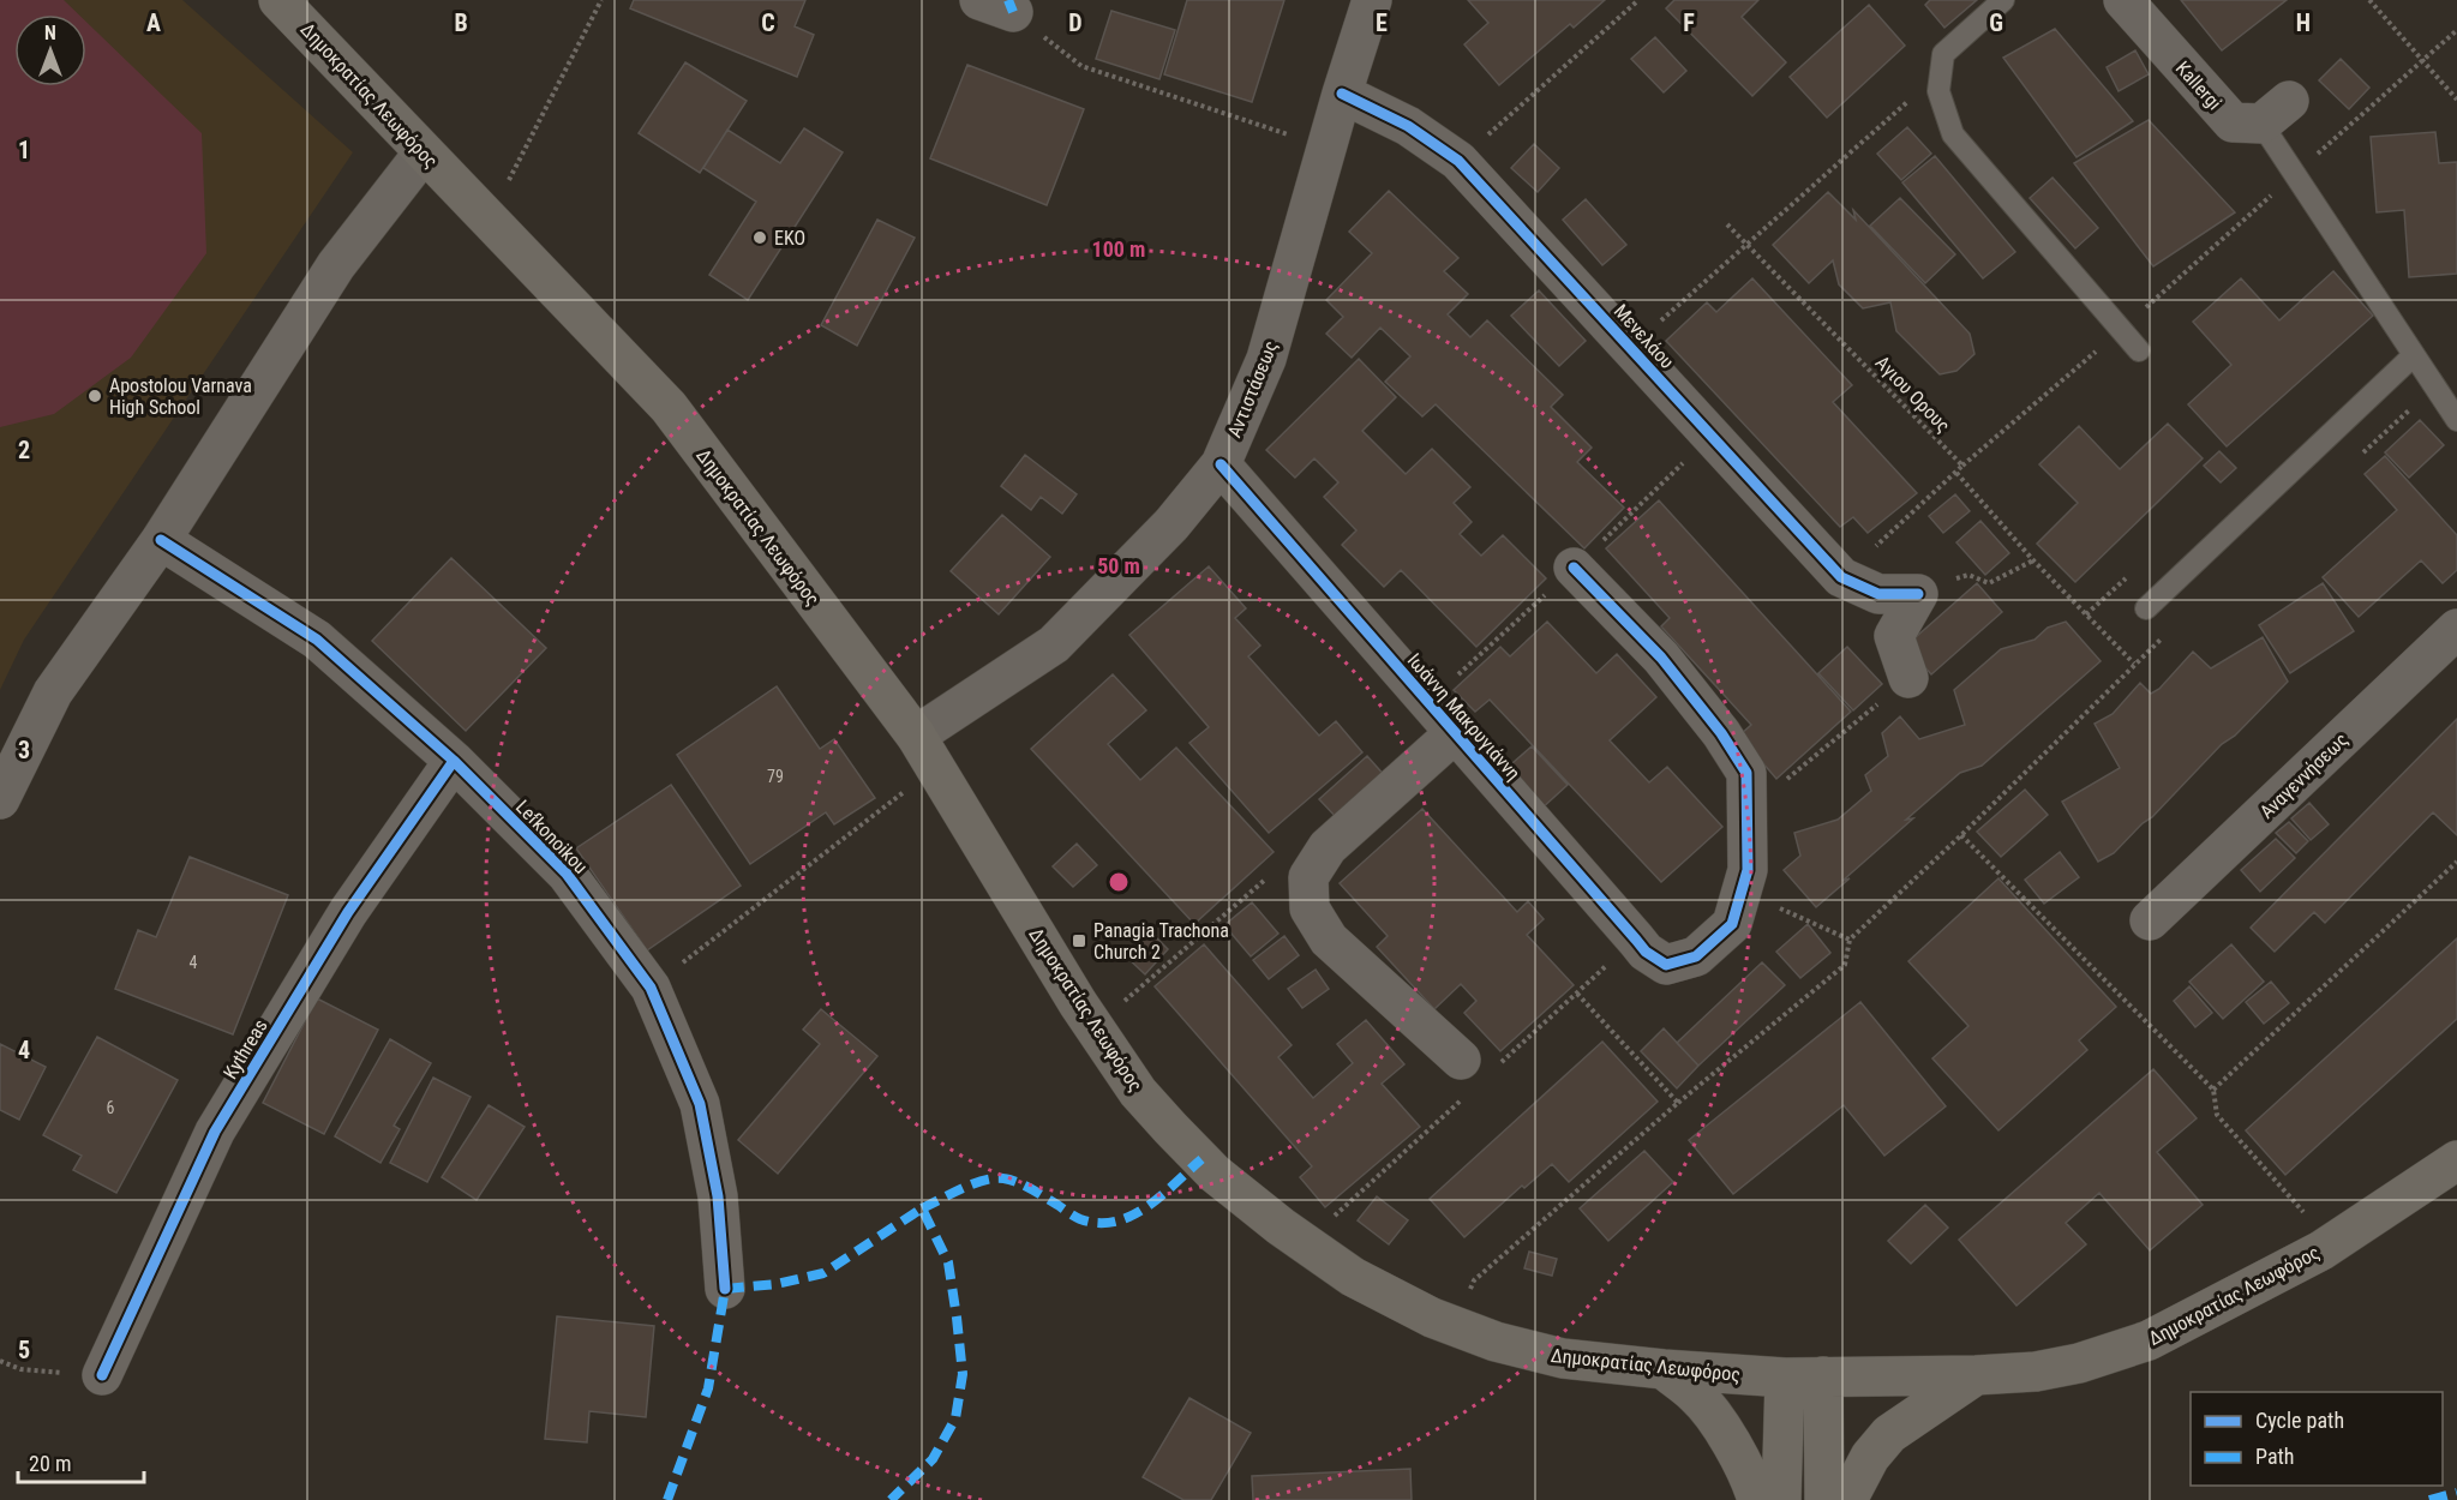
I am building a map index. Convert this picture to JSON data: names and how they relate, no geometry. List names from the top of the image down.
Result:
{
  "streets": {
    "main road": ["Δημοκρατίας Λεωφόρος"],
    "street": [
      "Kallergi",
      "Μενελάου",
      "Αντιστάσεως",
      "Ιωάννη Μακρυγιάννη",
      "Αναγεννήσεως",
      "Lefkonoikou",
      "Kythreas"
    ],
    "path": ["Αγιου Ορους"]
  },
  "crossings": [
    ["Δημοκρατίας Λεωφόρος", "Αντιστάσεως"],
    ["Μενελάου", "Αντιστάσεως"],
    ["Αντιστάσεως", "Ιωάννη Μακρυγιάννη"],
    ["Lefkonoikou", "Kythreas"]
  ],
  "places": {
    "other": ["EKO", "Apostolou Varnava High School"],
    "transit": ["Panagia Trachona Church 2"]
  },
  "house_numbers": ["79", "4", "6"],
  "legend": ["Cycle path", "Path"],
  "scale_bar": "20 m",
  "north": "top",
  "grid": {
    "columns": [
      "A",
      "B",
      "C",
      "D",
      "E",
      "F",
      "G",
      "H"
    ],
    "rows": [
      "1",
      "2",
      "3",
      "4",
      "5"
    ]
  },
  "rings": ["100 m", "50 m"]
}
